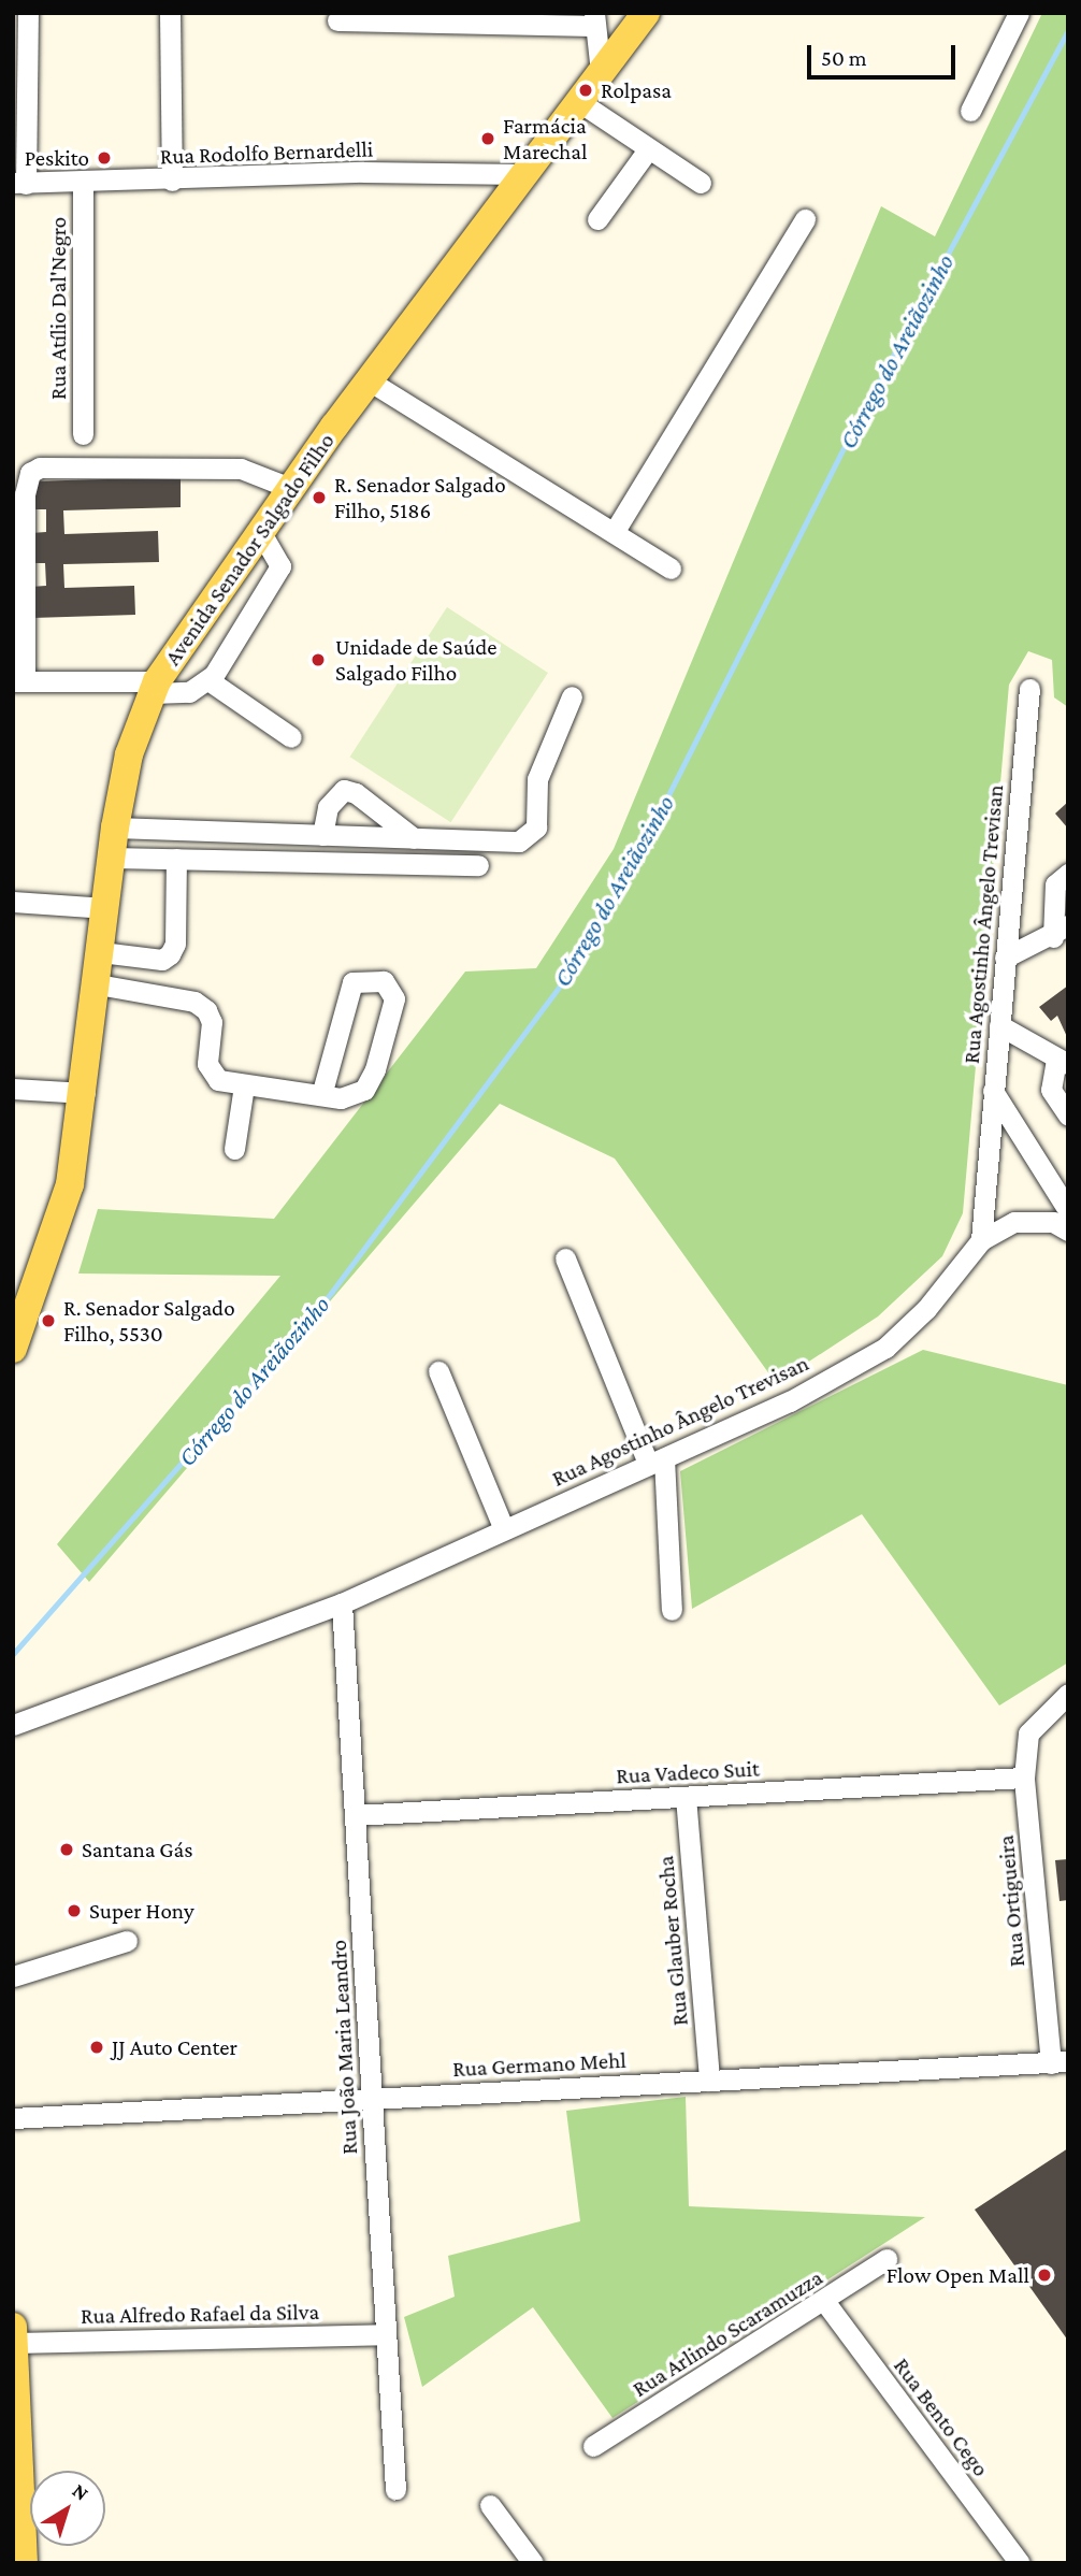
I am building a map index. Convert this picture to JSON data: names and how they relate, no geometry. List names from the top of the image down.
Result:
{
  "streets": {
    "main road": ["Avenida Senador Salgado Filho"],
    "street": [
      "Rua Rodolfo Bernardelli",
      "Rua Atílio Dal'Negro",
      "Rua Agostinho Ângelo Trevisan",
      "Rua Vadeco Suit",
      "Rua Ortigueira",
      "Rua Glauber Rocha",
      "Rua João Maria Leandro",
      "Rua Germano Mehl",
      "Rua Alfredo Rafael da Silva",
      "Rua Arlindo Scaramuzza",
      "Rua Bento Cego"
    ]
  },
  "crossings": [
    ["Rua Rodolfo Bernardelli", "Rua Atílio Dal'Negro"],
    ["Rua Rodolfo Bernardelli", "Avenida Senador Salgado Filho"],
    ["Rua Agostinho Ângelo Trevisan", "Rua João Maria Leandro"],
    ["Rua Vadeco Suit", "Rua Ortigueira"],
    ["Rua Vadeco Suit", "Rua Glauber Rocha"],
    ["Rua Vadeco Suit", "Rua João Maria Leandro"],
    ["Rua Ortigueira", "Rua Germano Mehl"],
    ["Rua Glauber Rocha", "Rua Germano Mehl"],
    ["Rua João Maria Leandro", "Rua Germano Mehl"],
    ["Rua João Maria Leandro", "Rua Alfredo Rafael da Silva"],
    ["Rua Arlindo Scaramuzza", "Rua Bento Cego"]
  ],
  "water": ["Córrego do Areiãozinho"],
  "places": [
    "Rolpasa",
    "Farmácia Marechal",
    "Peskito",
    "R. Senador Salgado Filho, 5186",
    "Unidade de Saúde Salgado Filho",
    "R. Senador Salgado Filho, 5530",
    "Santana Gás",
    "Super Hony",
    "JJ Auto Center",
    "Flow Open Mall"
  ],
  "scale_bar": "50 m",
  "north": "top right"
}
